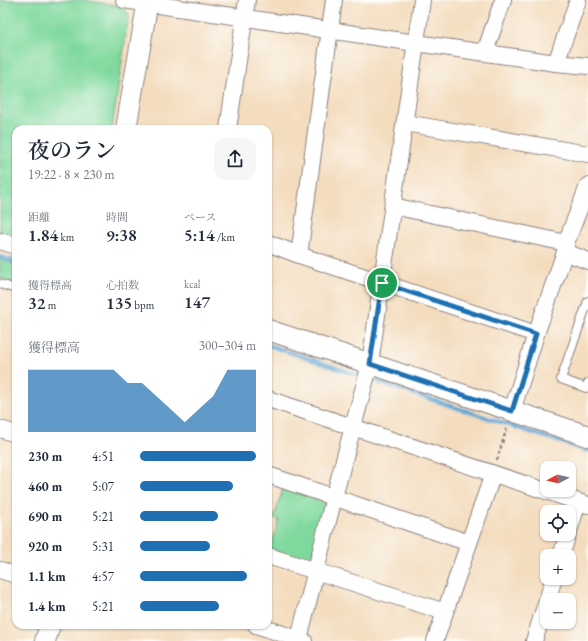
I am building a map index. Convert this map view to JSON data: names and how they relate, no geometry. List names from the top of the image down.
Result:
{
  "north": "left",
  "page": {
    "heading": ["夜のラン", "19:22 · 8 × 230 m"],
    "stats": [
      ["距離", "1.84 km"],
      ["時間", "9:38"],
      ["ペース", "5:14 /km"],
      ["獲得標高", "32 m"],
      ["心拍数", "135 bpm"],
      ["kcal", "147"]
    ],
    "chart": ["獲得標高", "300–304 m"],
    "list": [
      {
        "name": "230 m",
        "note": "4:51"
      },
      {
        "name": "460 m",
        "note": "5:07"
      },
      {
        "name": "690 m",
        "note": "5:21"
      },
      {
        "name": "920 m",
        "note": "5:31"
      },
      {
        "name": "1.1 km",
        "note": "4:57"
      },
      {
        "name": "1.4 km",
        "note": "5:21"
      }
    ],
    "map_buttons": ["+", "−"]
  }
}
